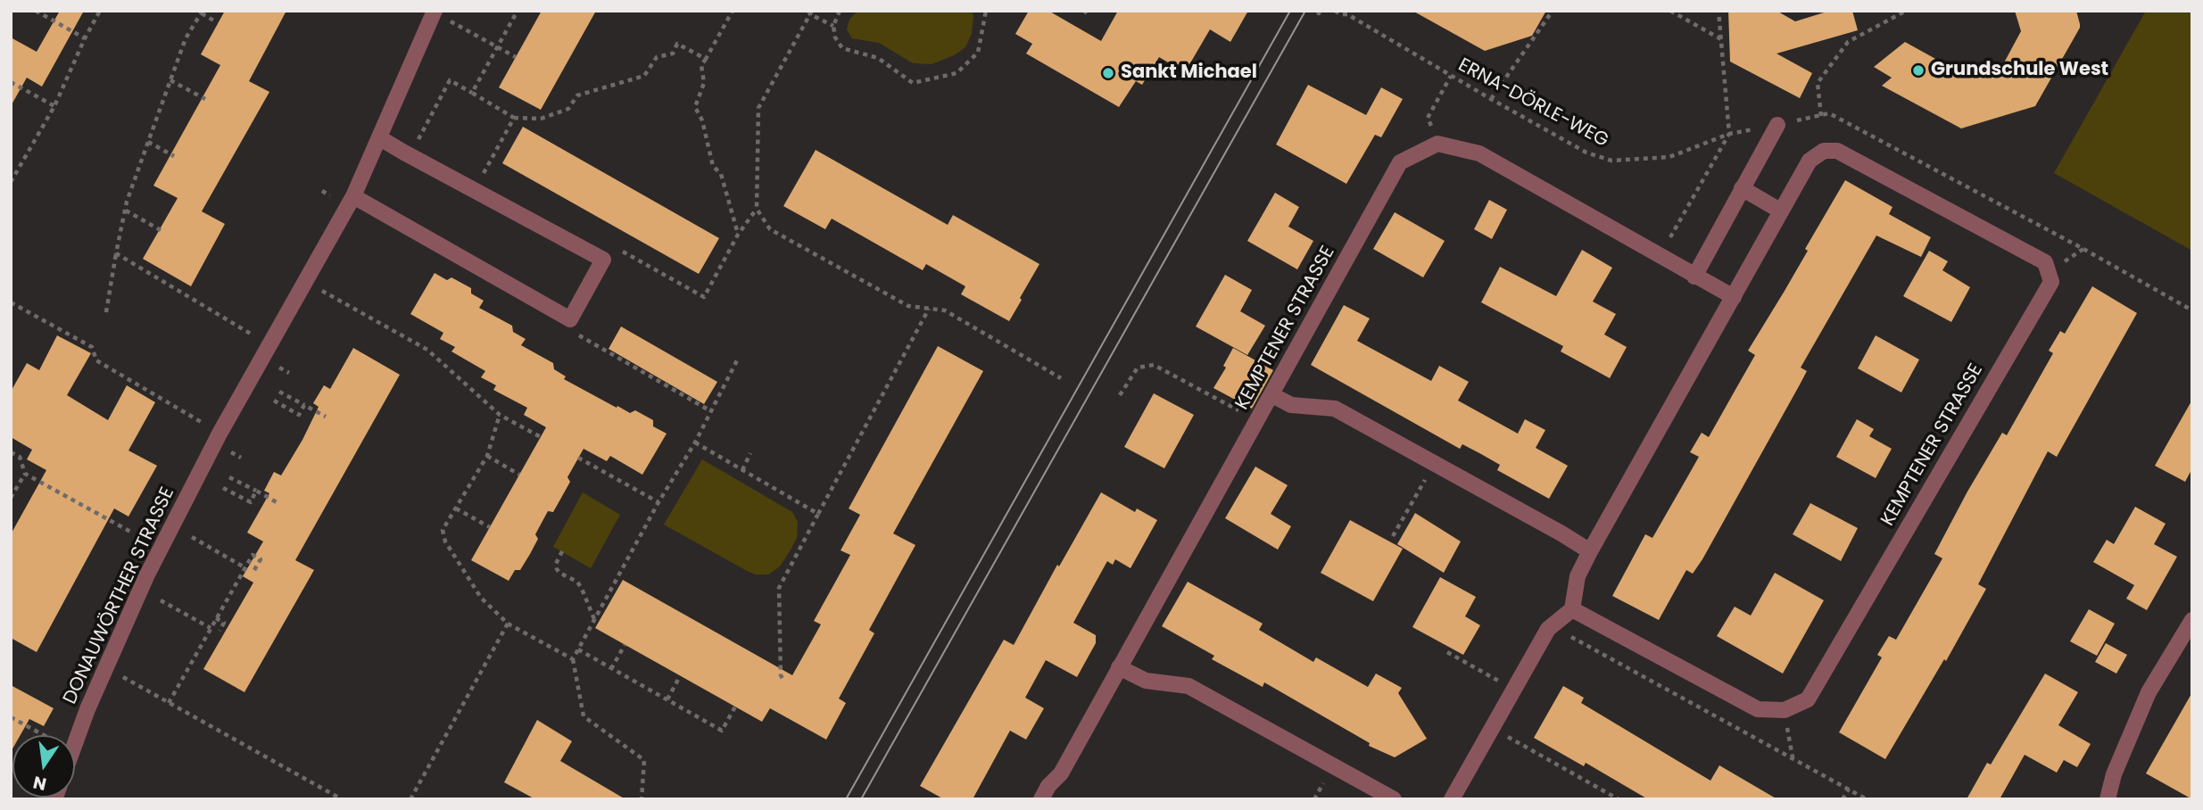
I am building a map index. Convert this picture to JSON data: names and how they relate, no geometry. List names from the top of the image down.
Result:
{
  "streets": {
    "street": ["KEMPTENER STRASSE", "DONAUWÖRTHER STRASSE"],
    "path": ["ERNA-DÖRLE-WEG"]
  },
  "places": ["Grundschule West", "Sankt Michael"],
  "north": "bottom"
}
